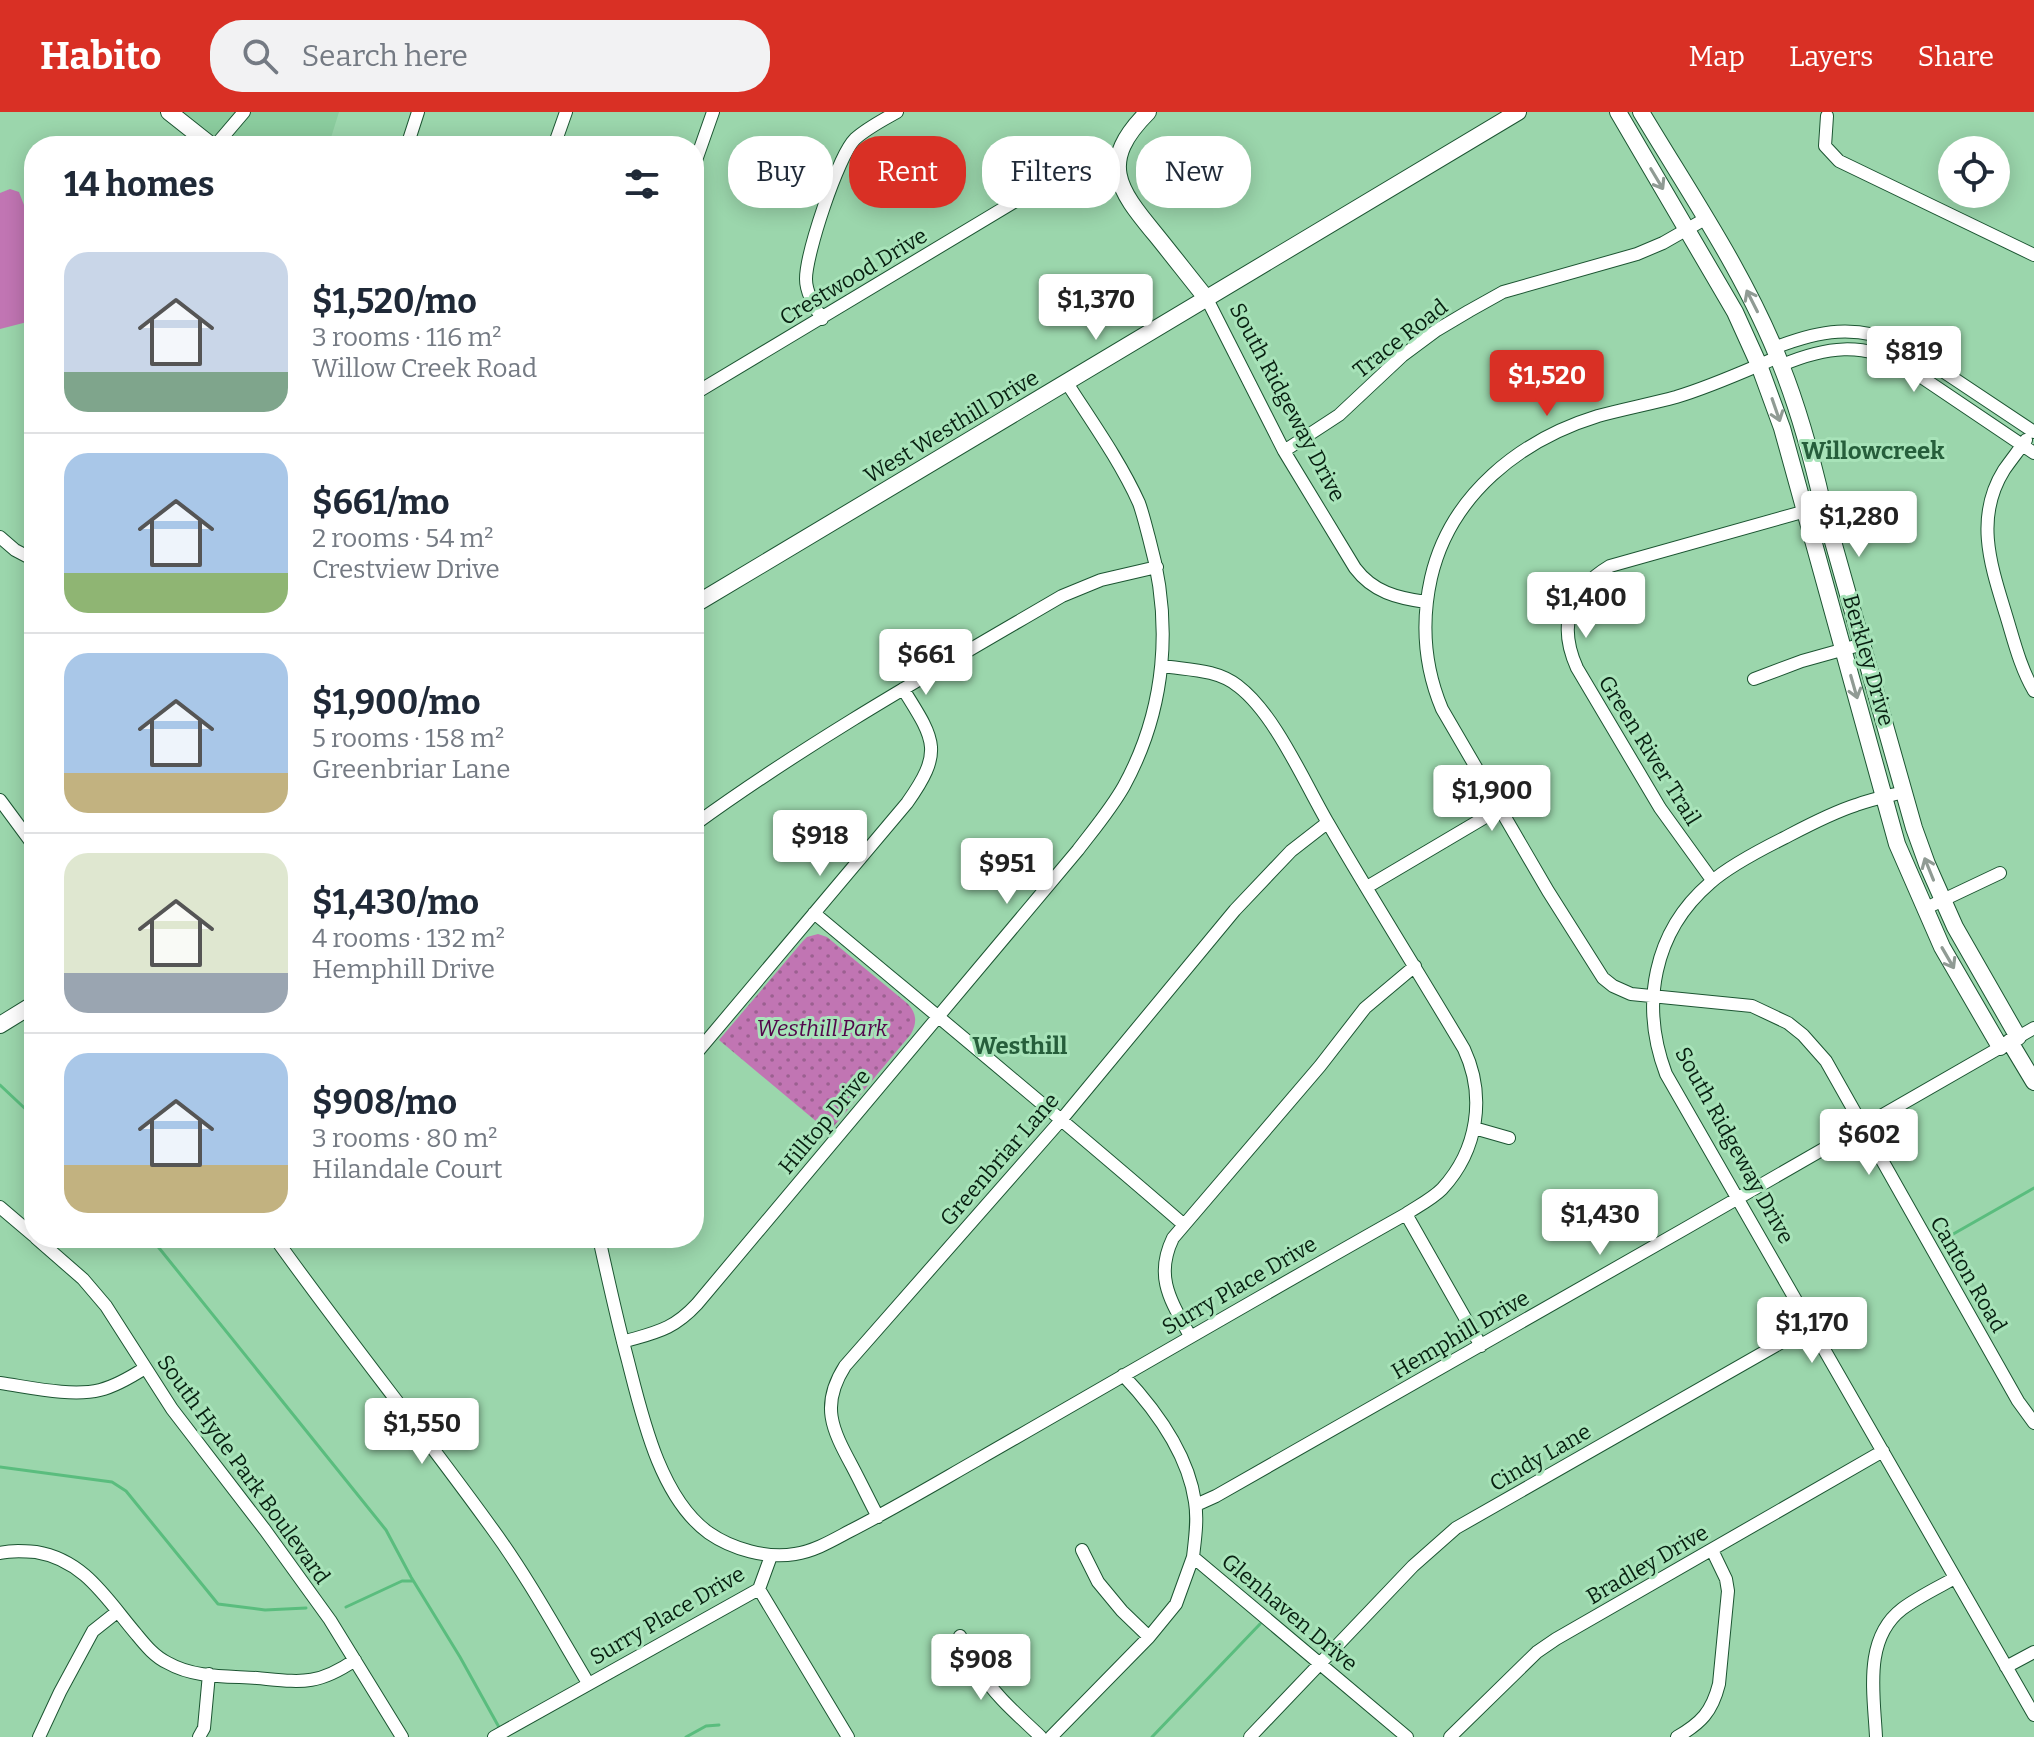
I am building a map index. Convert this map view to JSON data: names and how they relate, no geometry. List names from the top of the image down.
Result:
{
  "streets": {
    "street": [
      "Crestwood Drive",
      "Trace Road",
      "South Ridgeway Drive",
      "West Westhill Drive",
      "Berkley Drive",
      "Green River Trail",
      "Hilltop Drive",
      "Greenbriar Lane",
      "Canton Road",
      "Surry Place Drive",
      "Hemphill Drive",
      "Cindy Lane",
      "South Hyde Park Boulevard",
      "Bradley Drive",
      "Glenhaven Drive"
    ]
  },
  "crossings": [
    ["Trace Road", "South Ridgeway Drive"],
    ["Trace Road", "Berkley Drive"],
    ["South Ridgeway Drive", "West Westhill Drive"],
    ["South Ridgeway Drive", "Berkley Drive"],
    ["South Ridgeway Drive", "Green River Trail"],
    ["South Ridgeway Drive", "Canton Road"],
    ["South Ridgeway Drive", "Hemphill Drive"],
    ["South Ridgeway Drive", "Cindy Lane"],
    ["South Ridgeway Drive", "Bradley Drive"],
    ["West Westhill Drive", "Hilltop Drive"],
    ["Berkley Drive", "Green River Trail"],
    ["Berkley Drive", "Hemphill Drive"],
    ["Hilltop Drive", "Surry Place Drive"],
    ["Greenbriar Lane", "Surry Place Drive"],
    ["Canton Road", "Hemphill Drive"],
    ["Surry Place Drive", "Glenhaven Drive"],
    ["Hemphill Drive", "Glenhaven Drive"],
    ["Cindy Lane", "Glenhaven Drive"]
  ],
  "districts": ["Willowcreek", "Westhill"],
  "parks": ["Westhill Park"],
  "page": {
    "header": "Habito",
    "search": "Search here",
    "nav": ["Map", "Layers", "Share"],
    "chip": [
      "Buy",
      "Rent",
      "Filters",
      "New"
    ],
    "heading": "14 homes",
    "list": [
      {
        "name": "$1,520/mo",
        "note": "3 rooms · 116 m² · Willow Creek Road"
      },
      {
        "name": "$661/mo",
        "note": "2 rooms · 54 m² · Crestview Drive"
      },
      {
        "name": "$1,900/mo",
        "note": "5 rooms · 158 m² · Greenbriar Lane"
      },
      {
        "name": "$1,430/mo",
        "note": "4 rooms · 132 m² · Hemphill Drive"
      },
      {
        "name": "$908/mo",
        "note": "3 rooms · 80 m² · Hilandale Court"
      }
    ],
    "price": [
      "$1,370",
      "$819",
      "$1,520",
      "$1,280",
      "$1,400",
      "$661",
      "$1,900",
      "$918",
      "$951",
      "$602",
      "$1,430",
      "$1,170",
      "$1,550",
      "$908"
    ]
  }
}
